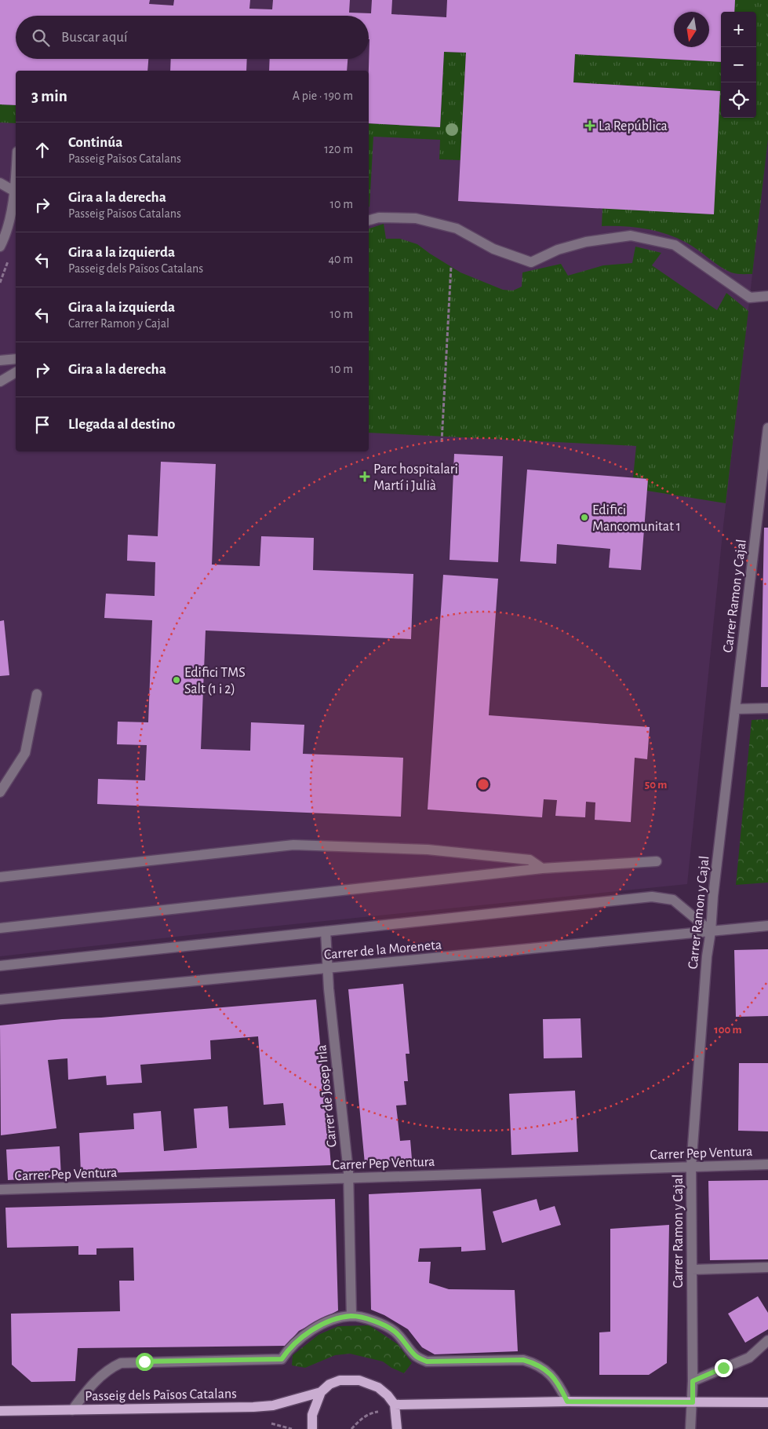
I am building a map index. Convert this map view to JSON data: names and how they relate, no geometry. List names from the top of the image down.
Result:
{
  "streets": {
    "main road": ["Passeig dels Països Catalans"],
    "street": [
      "Carrer Ramon y Cajal",
      "Carrer de la Moreneta",
      "Carrer de Josep Irla",
      "Carrer Pep Ventura"
    ]
  },
  "crossings": [
    ["Carrer Ramon y Cajal", "Carrer de la Moreneta"],
    ["Carrer Ramon y Cajal", "Carrer Pep Ventura"],
    ["Carrer de la Moreneta", "Carrer de Josep Irla"],
    ["Carrer de Josep Irla", "Carrer Pep Ventura"]
  ],
  "places": {
    "health": ["La República", "Parc hospitalari Martí i Julià"],
    "other": ["Edifici Mancomunitat 1", "Edifici TMS Salt (1 i 2)"]
  },
  "north": "bottom",
  "page": {
    "map_buttons": ["+", "−"],
    "search": "Buscar aquí",
    "heading": ["3 min", "A pie · 190 m"],
    "list": [
      ["Continúa", "Passeig Països Catalans", "120 m"],
      ["Gira a la derecha", "Passeig Països Catalans", "10 m"],
      ["Gira a la izquierda", "Passeig dels Països Catalans", "40 m"],
      ["Gira a la izquierda", "Carrer Ramon y Cajal", "10 m"],
      ["Gira a la derecha", "10 m"],
      "Llegada al destino"
    ]
  },
  "rings": ["50 m", "100 m"]
}
